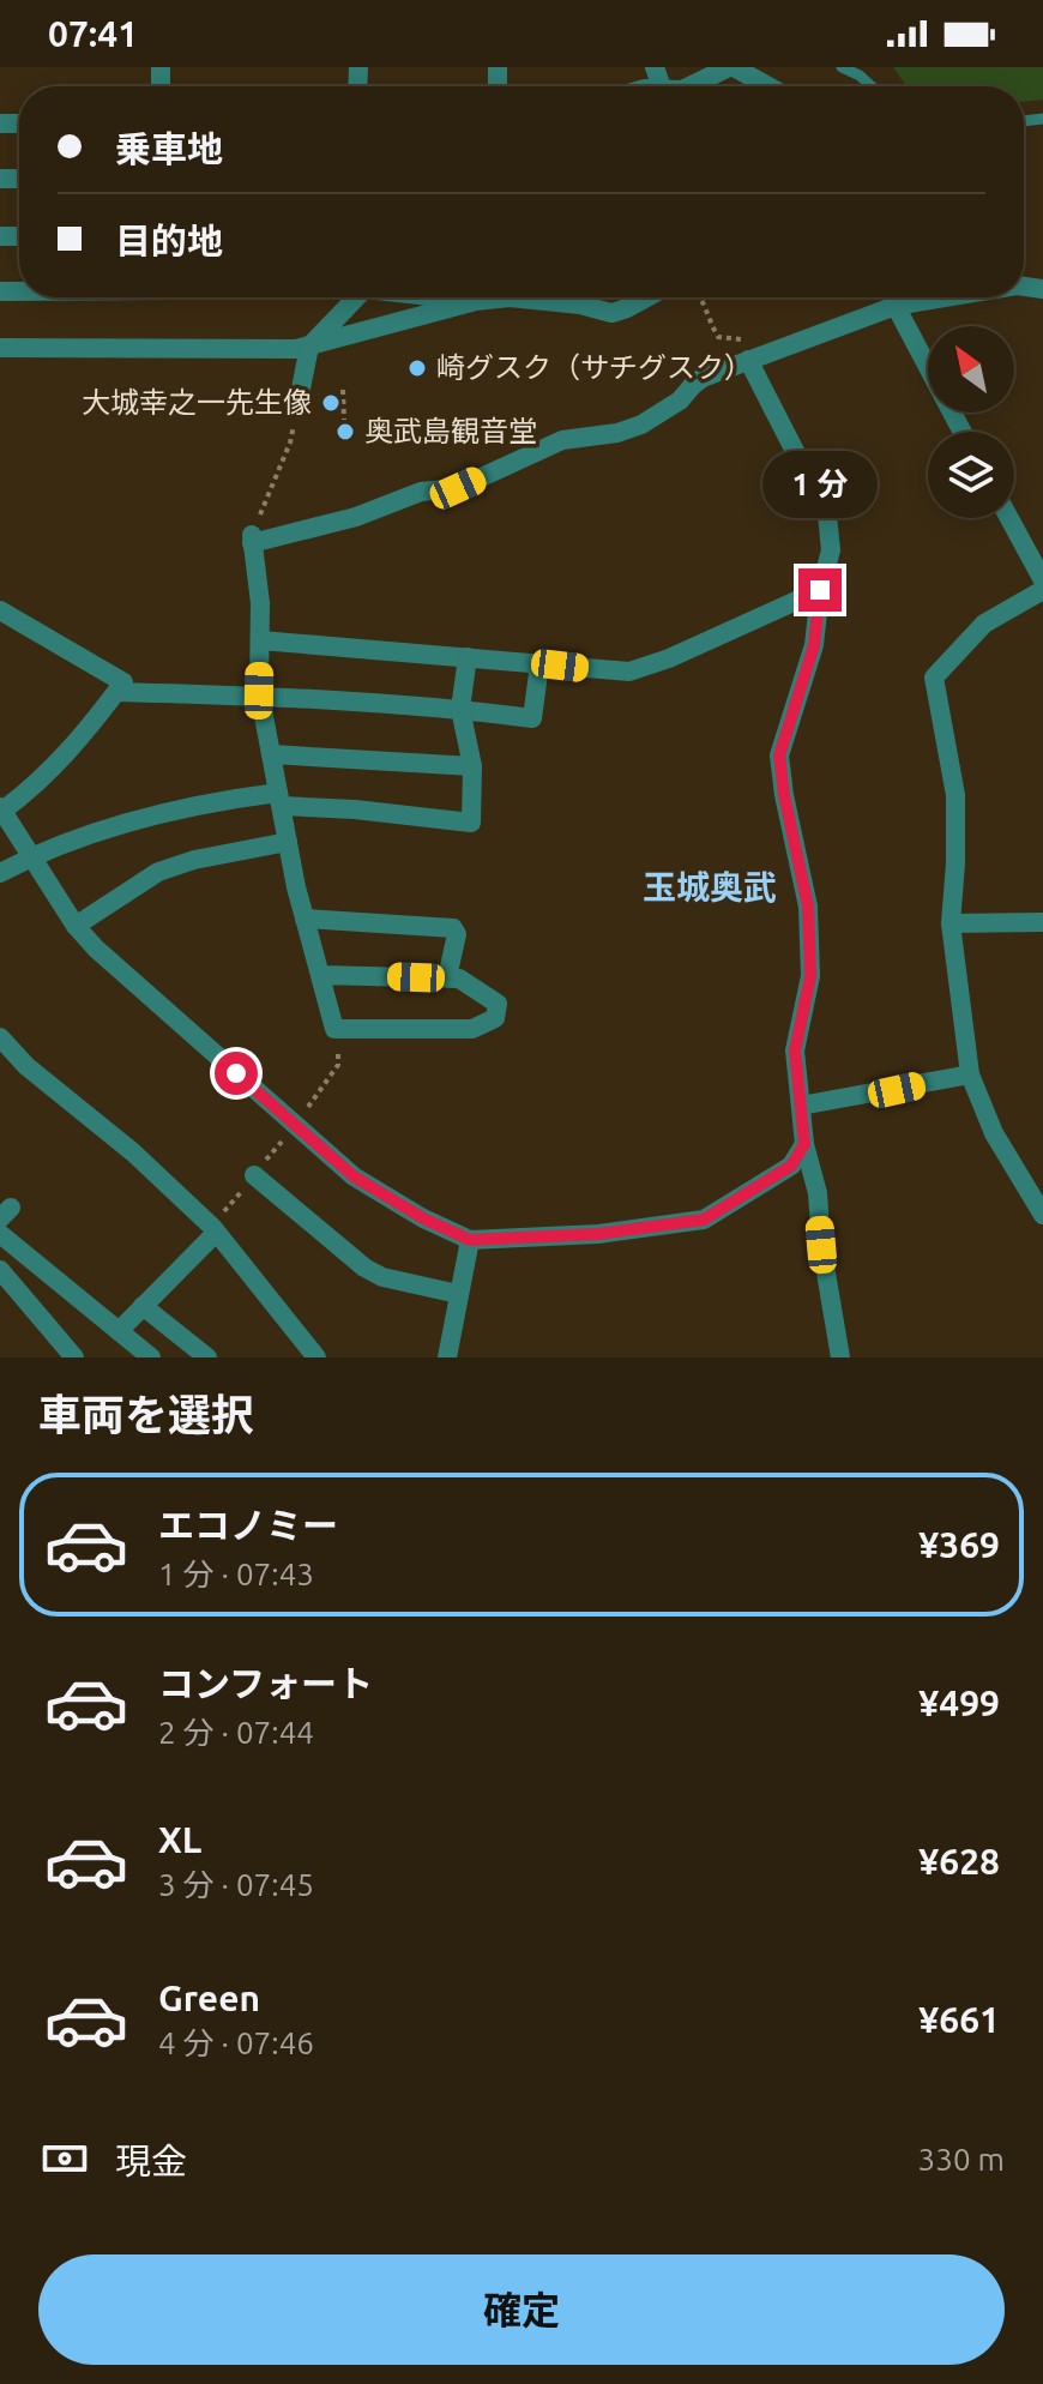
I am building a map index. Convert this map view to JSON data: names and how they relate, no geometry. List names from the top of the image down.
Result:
{
  "districts": ["玉城奥武"],
  "places": ["崎グスク（サチグスク）", "大城幸之一先生像", "奥武島観音堂"],
  "north": "top left",
  "page": {
    "status": "07:41",
    "banner": ["乗車地", "目的地"],
    "bubble": "1 分",
    "heading": "車両を選択",
    "list": [
      {
        "name": "エコノミー",
        "note": "1 分 · 07:43",
        "value": "¥369"
      },
      {
        "name": "コンフォート",
        "note": "2 分 · 07:44",
        "value": "¥499"
      },
      {
        "name": "XL",
        "note": "3 分 · 07:45",
        "value": "¥628"
      },
      {
        "name": "Green",
        "note": "4 分 · 07:46",
        "value": "¥661"
      }
    ],
    "pay": ["現金", "330 m"],
    "buttons": "確定"
  }
}
